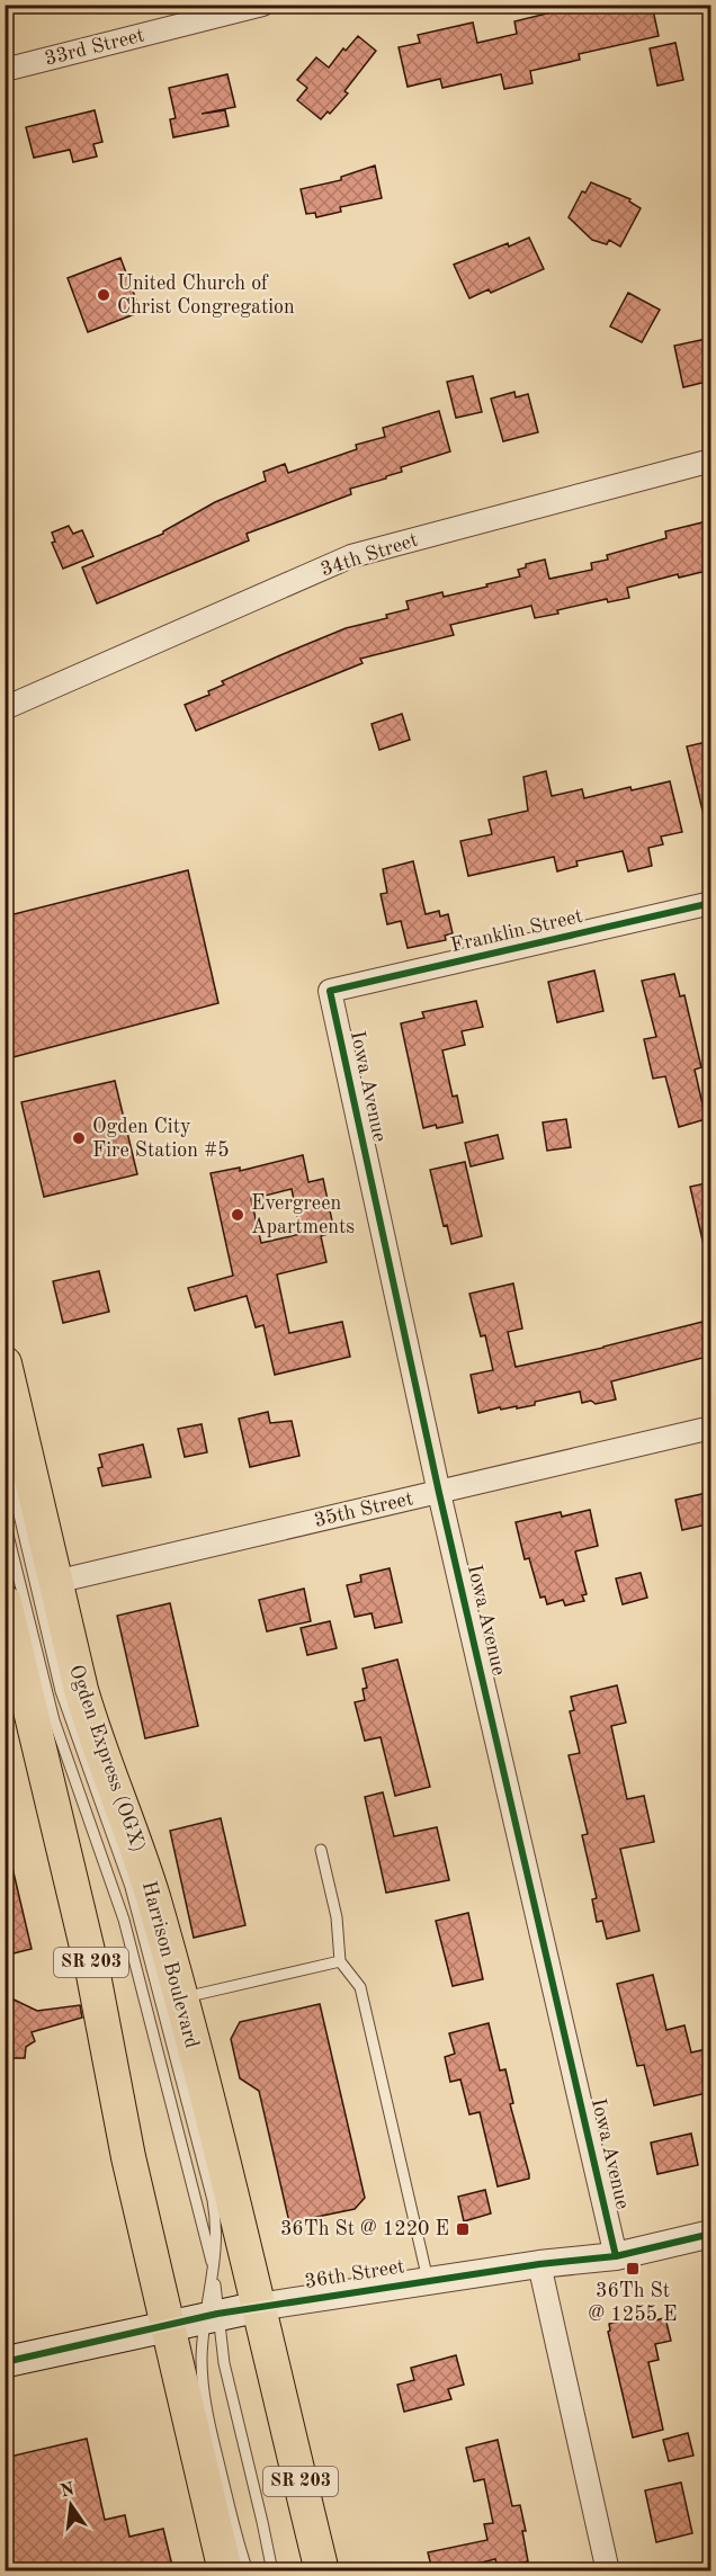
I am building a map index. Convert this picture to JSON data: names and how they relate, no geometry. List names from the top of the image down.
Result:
{
  "streets": {
    "main road": ["SR 203", "Harrison Boulevard", "36th Street"],
    "street": [
      "33rd Street",
      "34th Street",
      "Franklin Street",
      "Iowa Avenue",
      "35th Street"
    ],
    "lane": ["Ogden Express (OGX)"]
  },
  "crossings": [
    ["Franklin Street", "Iowa Avenue"],
    ["Iowa Avenue", "35th Street"],
    ["Iowa Avenue", "36th Street"],
    ["35th Street", "Harrison Boulevard"],
    ["Ogden Express (OGX)", "36th Street"],
    ["SR 203", "36th Street"],
    ["Harrison Boulevard", "36th Street"]
  ],
  "places": {
    "other": ["United Church of Christ Congregation", "Ogden City Fire Station #5", "Evergreen Apartments"],
    "transit": ["36Th St @ 1220 E", "36Th St @ 1255 E"]
  },
  "north": "top"
}
